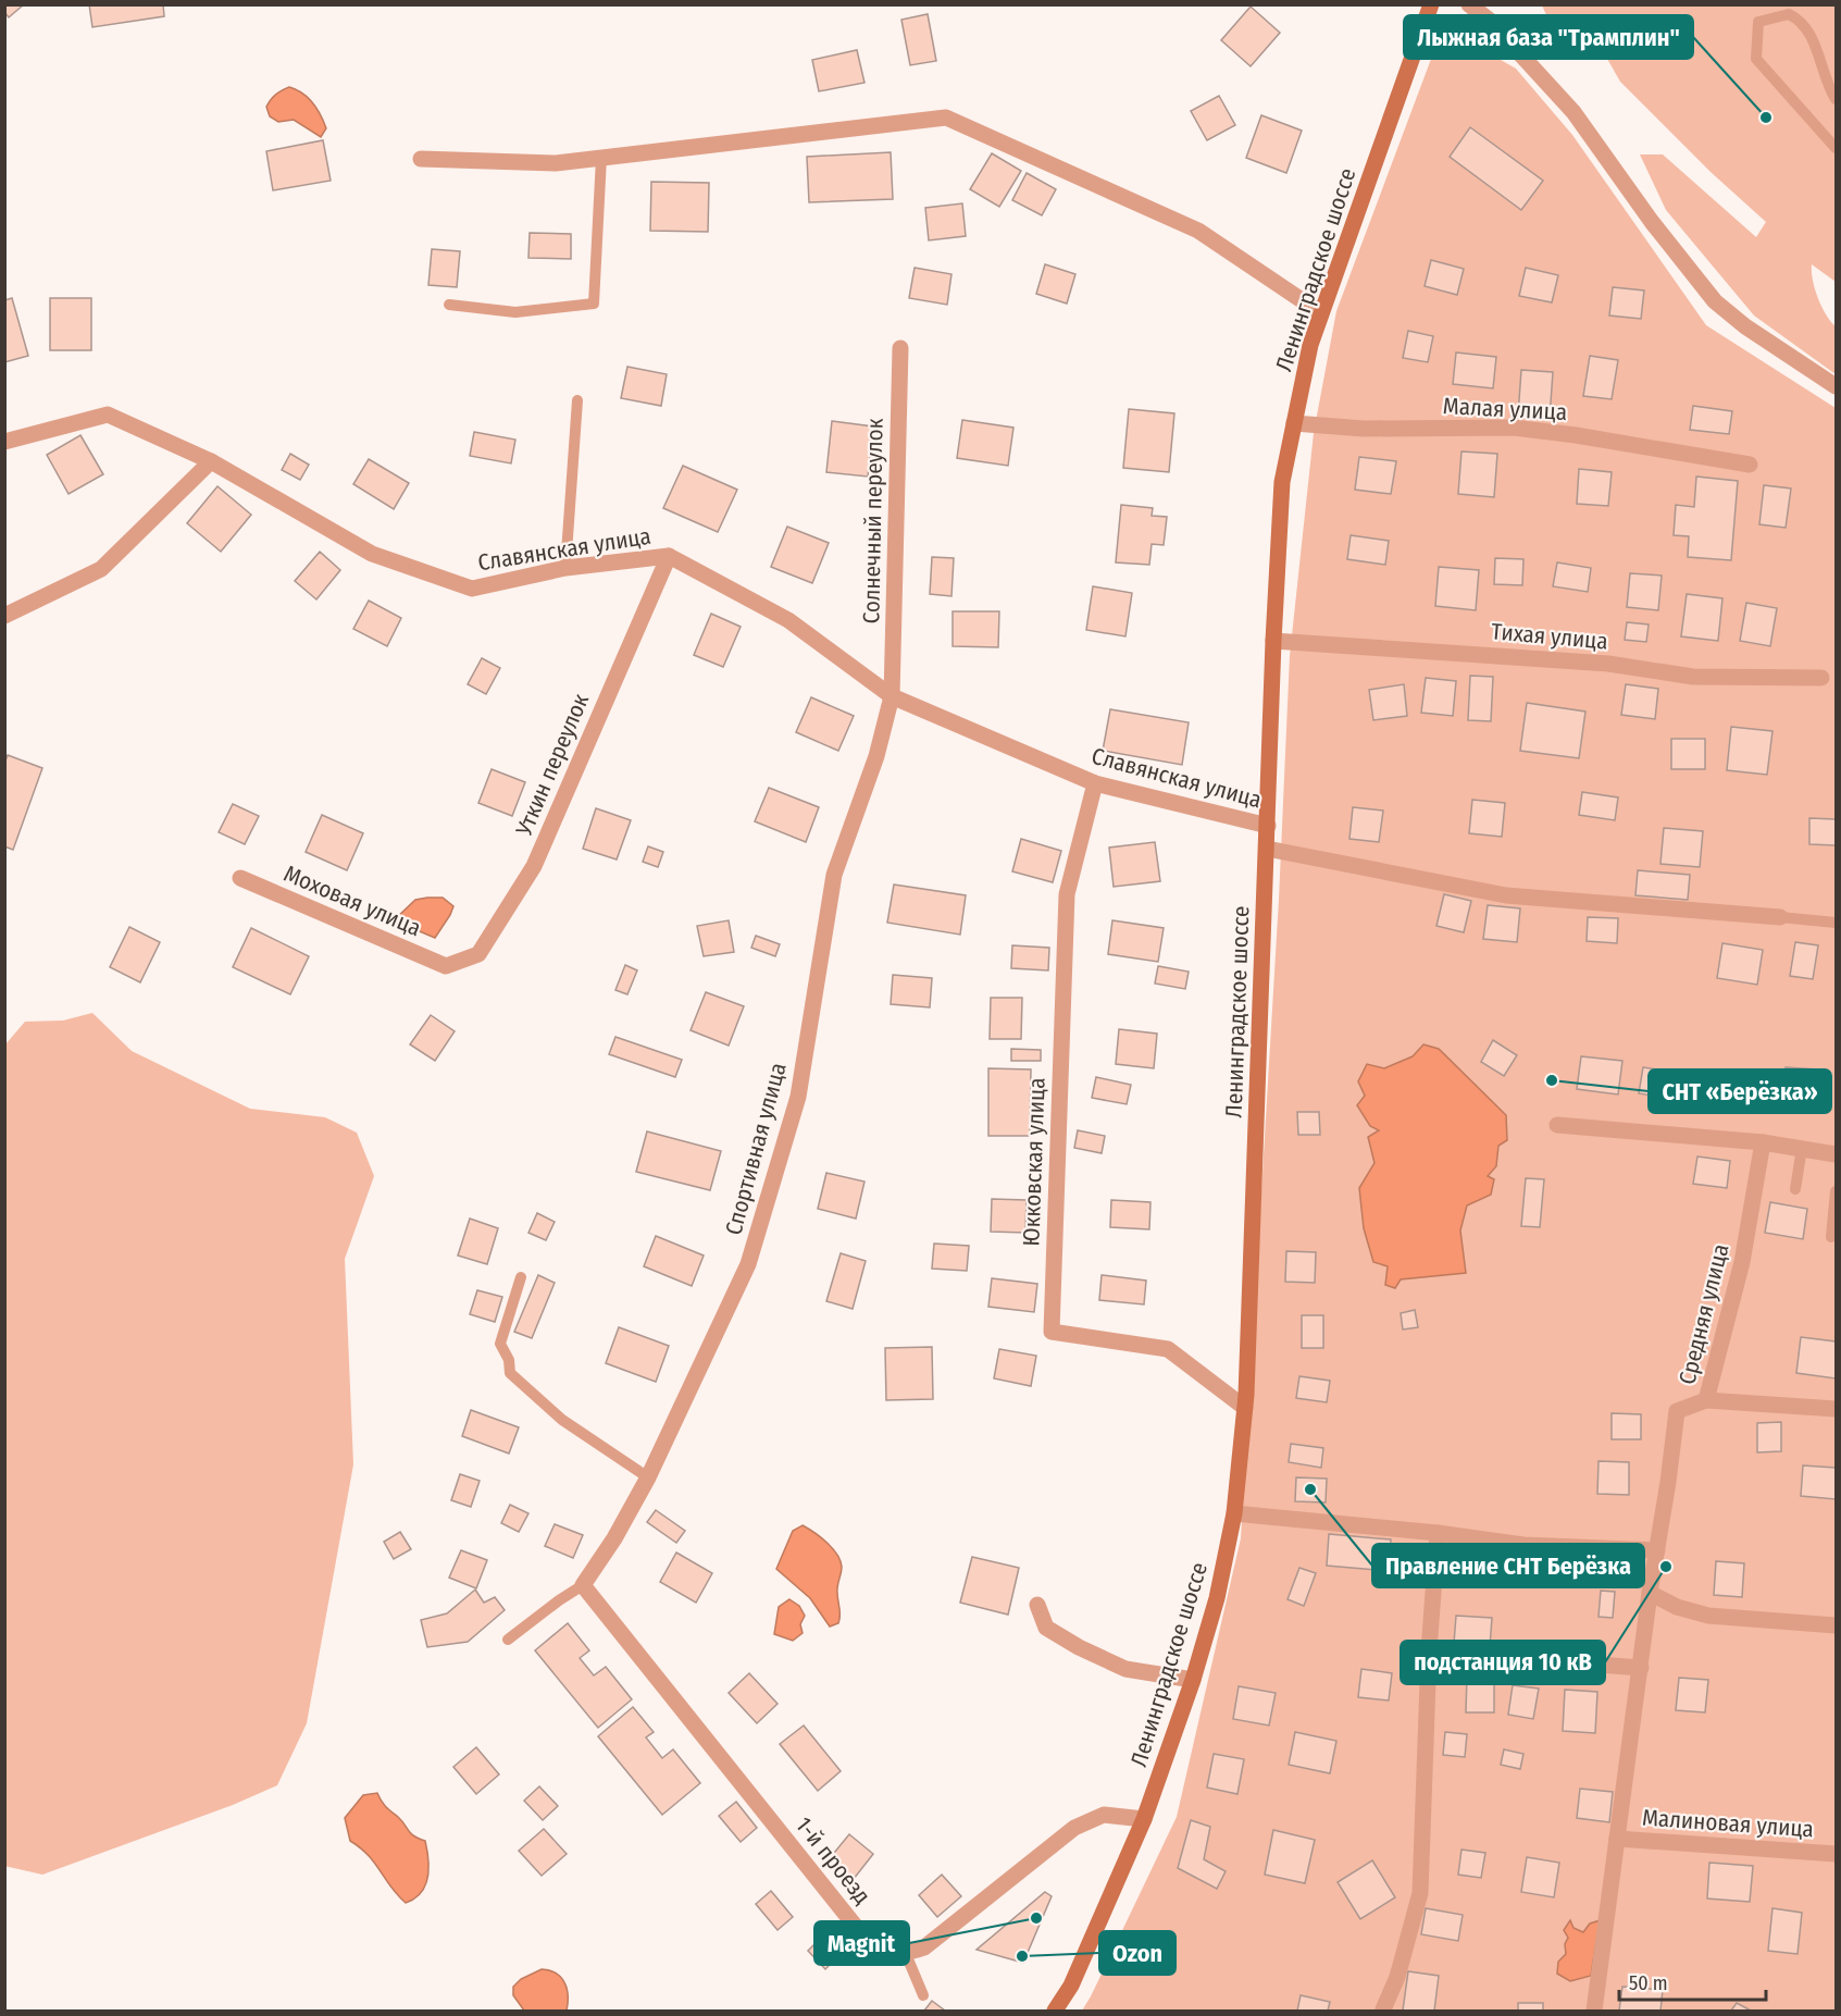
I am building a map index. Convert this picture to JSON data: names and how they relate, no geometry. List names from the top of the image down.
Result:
{
  "streets": {
    "main road": ["Ленинградское шоссе"],
    "street": [
      "Малая улица",
      "Солнечный переулок",
      "Славянская улица",
      "Тихая улица",
      "Уткин переулок",
      "Моховая улица",
      "Спортивная улица",
      "Юкковская улица",
      "Средняя улица",
      "Малиновая улица",
      "1-й проезд"
    ]
  },
  "crossings": [
    ["Ленинградское шоссе", "Малая улица"],
    ["Ленинградское шоссе", "Славянская улица"],
    ["Ленинградское шоссе", "Тихая улица"],
    ["Ленинградское шоссе", "Юкковская улица"],
    ["Солнечный переулок", "Славянская улица"],
    ["Солнечный переулок", "Спортивная улица"],
    ["Славянская улица", "Уткин переулок"],
    ["Славянская улица", "Спортивная улица"],
    ["Славянская улица", "Юкковская улица"],
    ["Уткин переулок", "Моховая улица"],
    ["Спортивная улица", "1-й проезд"]
  ],
  "places": [
    "Лыжная база \"Трамплин\"",
    "СНТ «Берёзка»",
    "Правление СНТ Берёзка",
    "подстанция 10 кВ",
    "Magnit",
    "Ozon"
  ],
  "scale_bar": "50 m"
}
